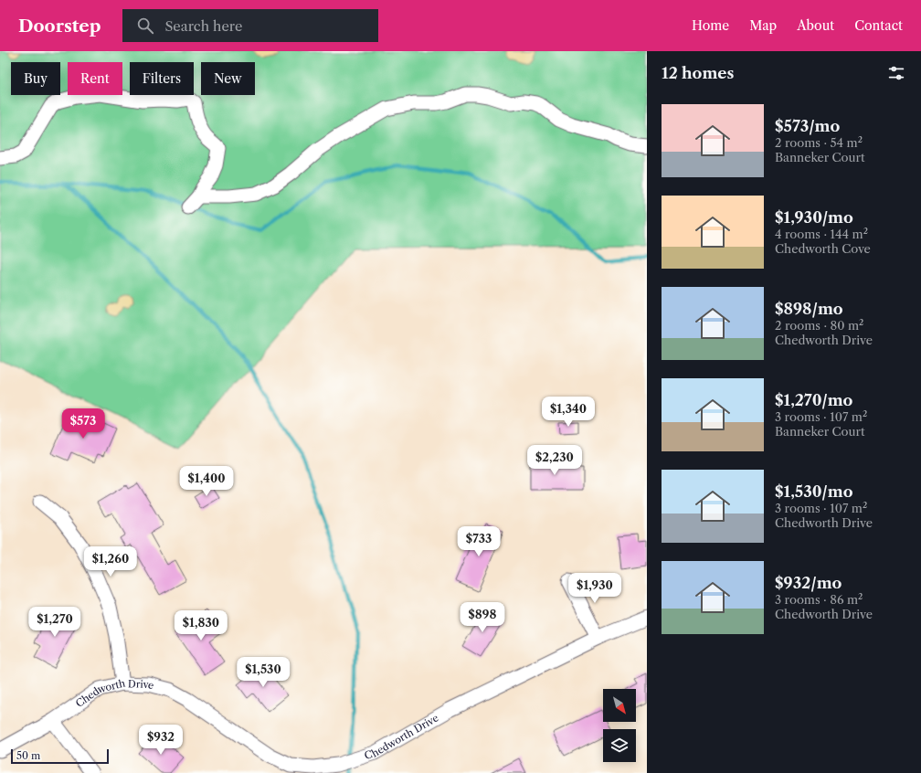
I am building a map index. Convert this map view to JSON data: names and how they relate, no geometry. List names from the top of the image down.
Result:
{
  "streets": {
    "street": ["Chedworth Drive"]
  },
  "scale_bar": "50 m",
  "north": "bottom right",
  "page": {
    "header": "Doorstep",
    "search": "Search here",
    "nav": [
      "Home",
      "Map",
      "About",
      "Contact"
    ],
    "heading": "12 homes",
    "chip": [
      "Buy",
      "Rent",
      "Filters",
      "New"
    ],
    "list": [
      {
        "name": "$573/mo",
        "note": "2 rooms · 54 m² · Banneker Court"
      },
      {
        "name": "$1,930/mo",
        "note": "4 rooms · 144 m² · Chedworth Cove"
      },
      {
        "name": "$898/mo",
        "note": "2 rooms · 80 m² · Chedworth Drive"
      },
      {
        "name": "$1,270/mo",
        "note": "3 rooms · 107 m² · Banneker Court"
      },
      {
        "name": "$1,530/mo",
        "note": "3 rooms · 107 m² · Chedworth Drive"
      },
      {
        "name": "$932/mo",
        "note": "3 rooms · 86 m² · Chedworth Drive"
      }
    ],
    "price": [
      "$1,340",
      "$573",
      "$2,230",
      "$1,400",
      "$733",
      "$1,260",
      "$1,930",
      "$898",
      "$1,270",
      "$1,830",
      "$1,530",
      "$932"
    ],
    "scale": "50 m"
  }
}
